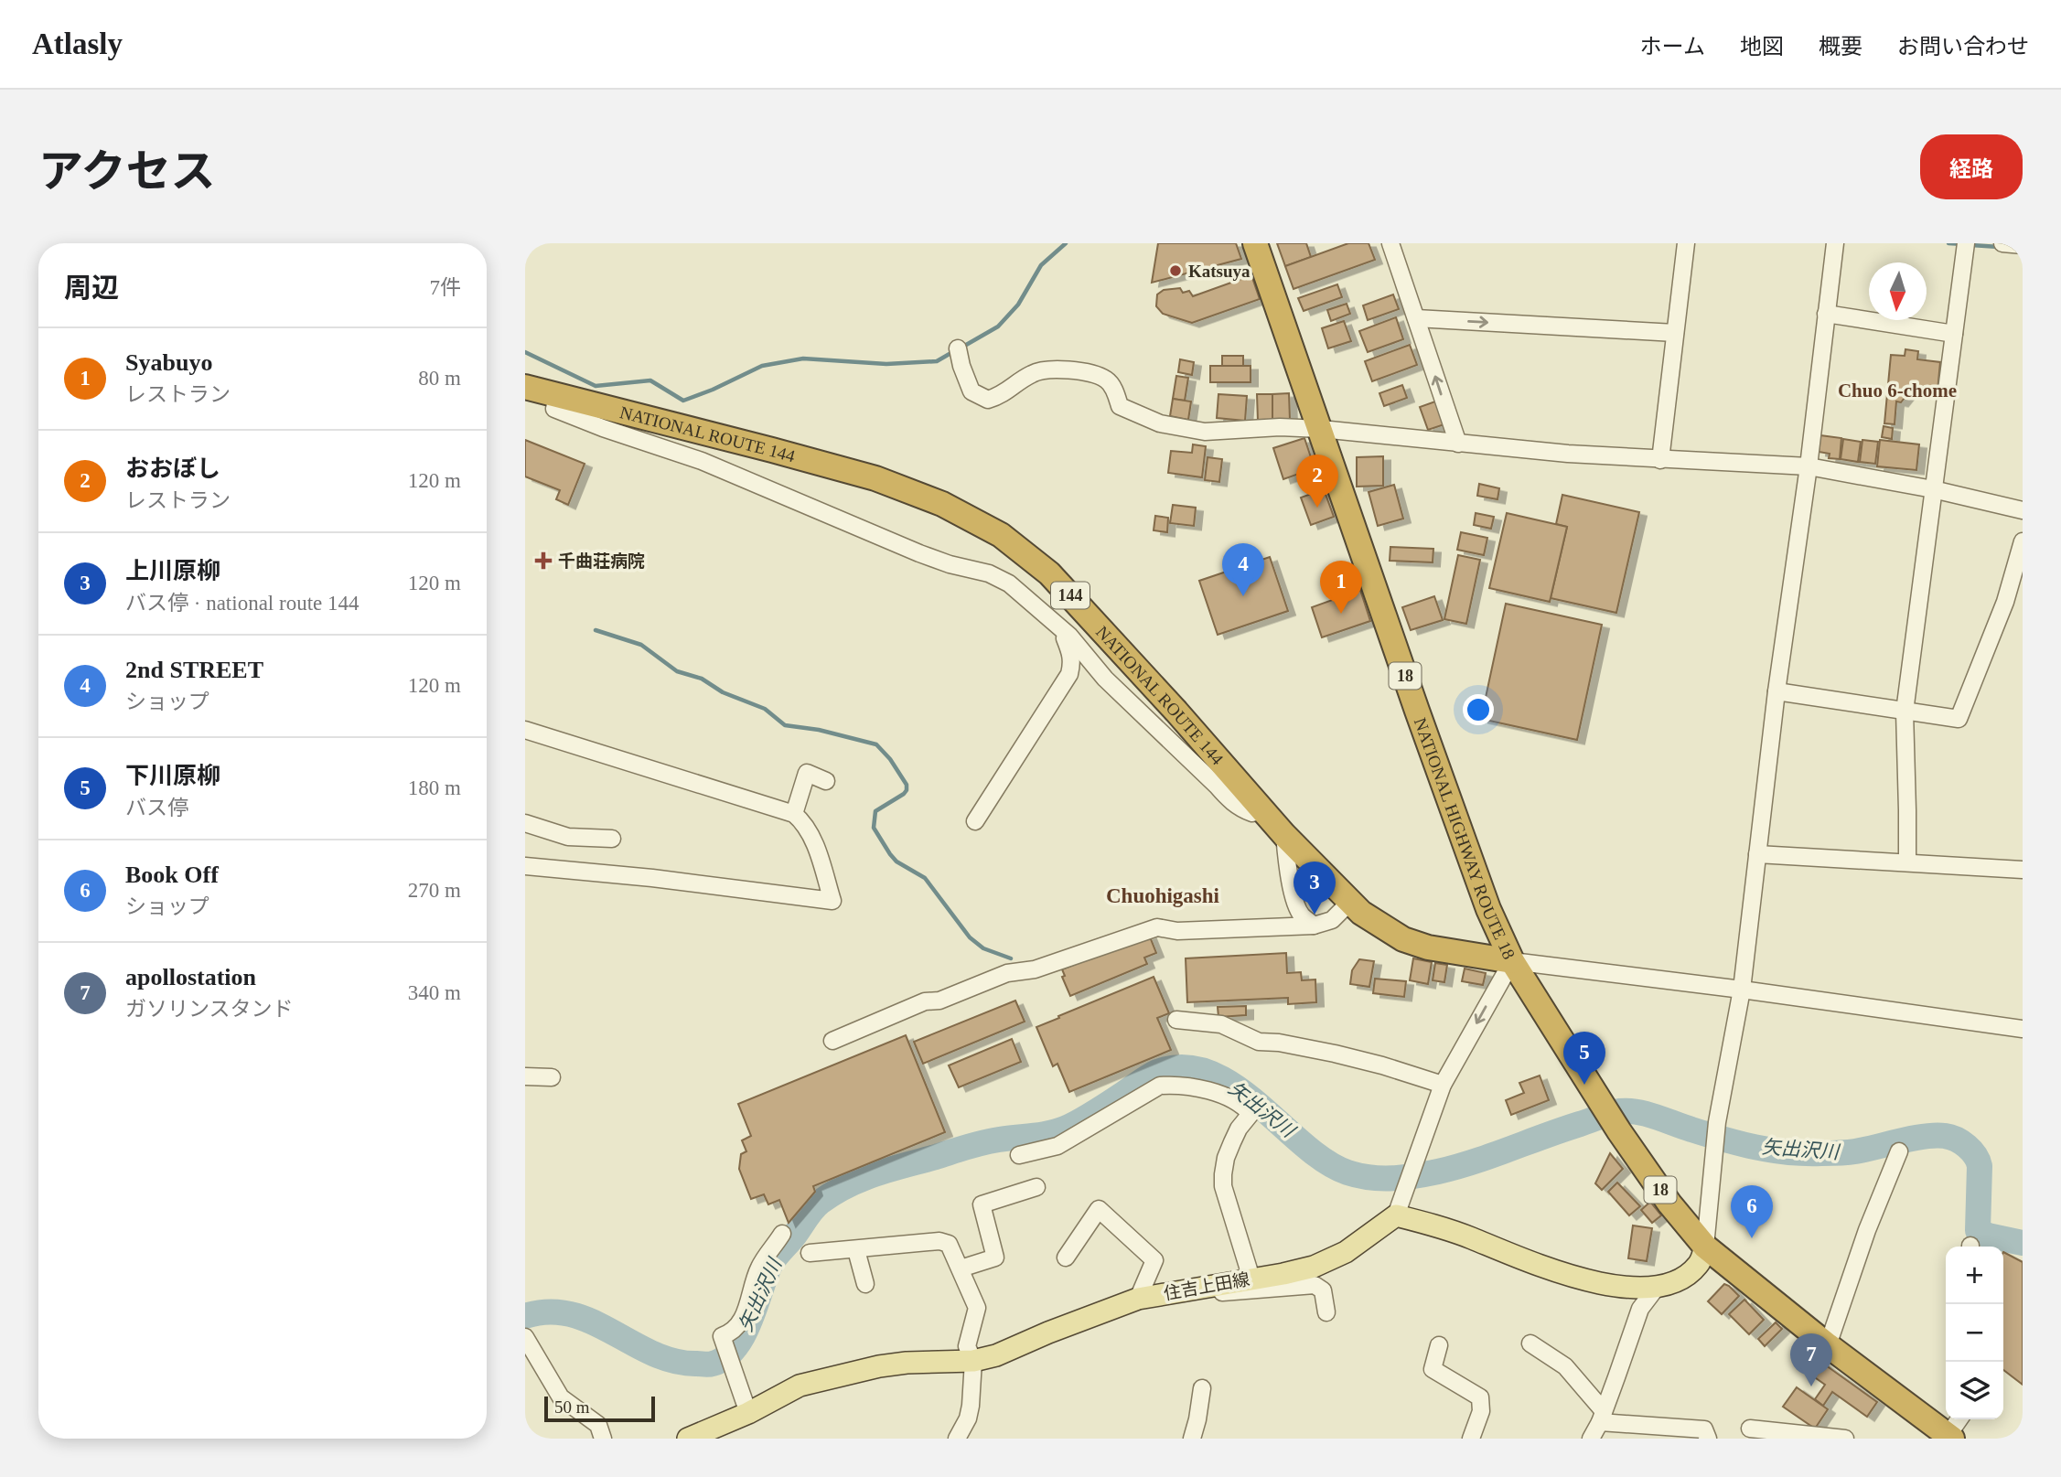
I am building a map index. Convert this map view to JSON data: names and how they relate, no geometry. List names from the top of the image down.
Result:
{
  "streets": {
    "highway": [
      "NATIONAL ROUTE 144",
      "144",
      "18",
      "NATIONAL HIGHWAY ROUTE 18"
    ],
    "main road": ["住吉上田線"]
  },
  "crossings": [
    ["NATIONAL ROUTE 144", "NATIONAL HIGHWAY ROUTE 18"],
    ["18", "NATIONAL HIGHWAY ROUTE 18"]
  ],
  "districts": ["Chuo 6-chome", "Chuohigashi"],
  "water": ["矢出沢川"],
  "places": {
    "other": ["Katsuya"],
    "health": ["千曲荘病院"]
  },
  "scale_bar": "50 m",
  "north": "bottom",
  "page": {
    "header": "Atlasly",
    "nav": [
      "ホーム",
      "地図",
      "概要",
      "お問い合わせ"
    ],
    "title": "アクセス",
    "buttons": "経路",
    "heading": ["周辺", "7件"],
    "list": [
      {
        "mark": "1",
        "name": "Syabuyo",
        "note": "レストラン",
        "value": "80 m"
      },
      {
        "mark": "2",
        "name": "おおぼし",
        "note": "レストラン",
        "value": "120 m"
      },
      {
        "mark": "3",
        "name": "上川原柳",
        "note": "バス停 · national route 144",
        "value": "120 m"
      },
      {
        "mark": "4",
        "name": "2nd STREET",
        "note": "ショップ",
        "value": "120 m"
      },
      {
        "mark": "5",
        "name": "下川原柳",
        "note": "バス停",
        "value": "180 m"
      },
      {
        "mark": "6",
        "name": "Book Off",
        "note": "ショップ",
        "value": "270 m"
      },
      {
        "mark": "7",
        "name": "apollostation",
        "note": "ガソリンスタンド",
        "value": "340 m"
      }
    ],
    "pins": [
      "2",
      "4",
      "1",
      "3",
      "5",
      "6",
      "7"
    ],
    "map_buttons": ["+", "−"],
    "scale": "50 m"
  }
}
